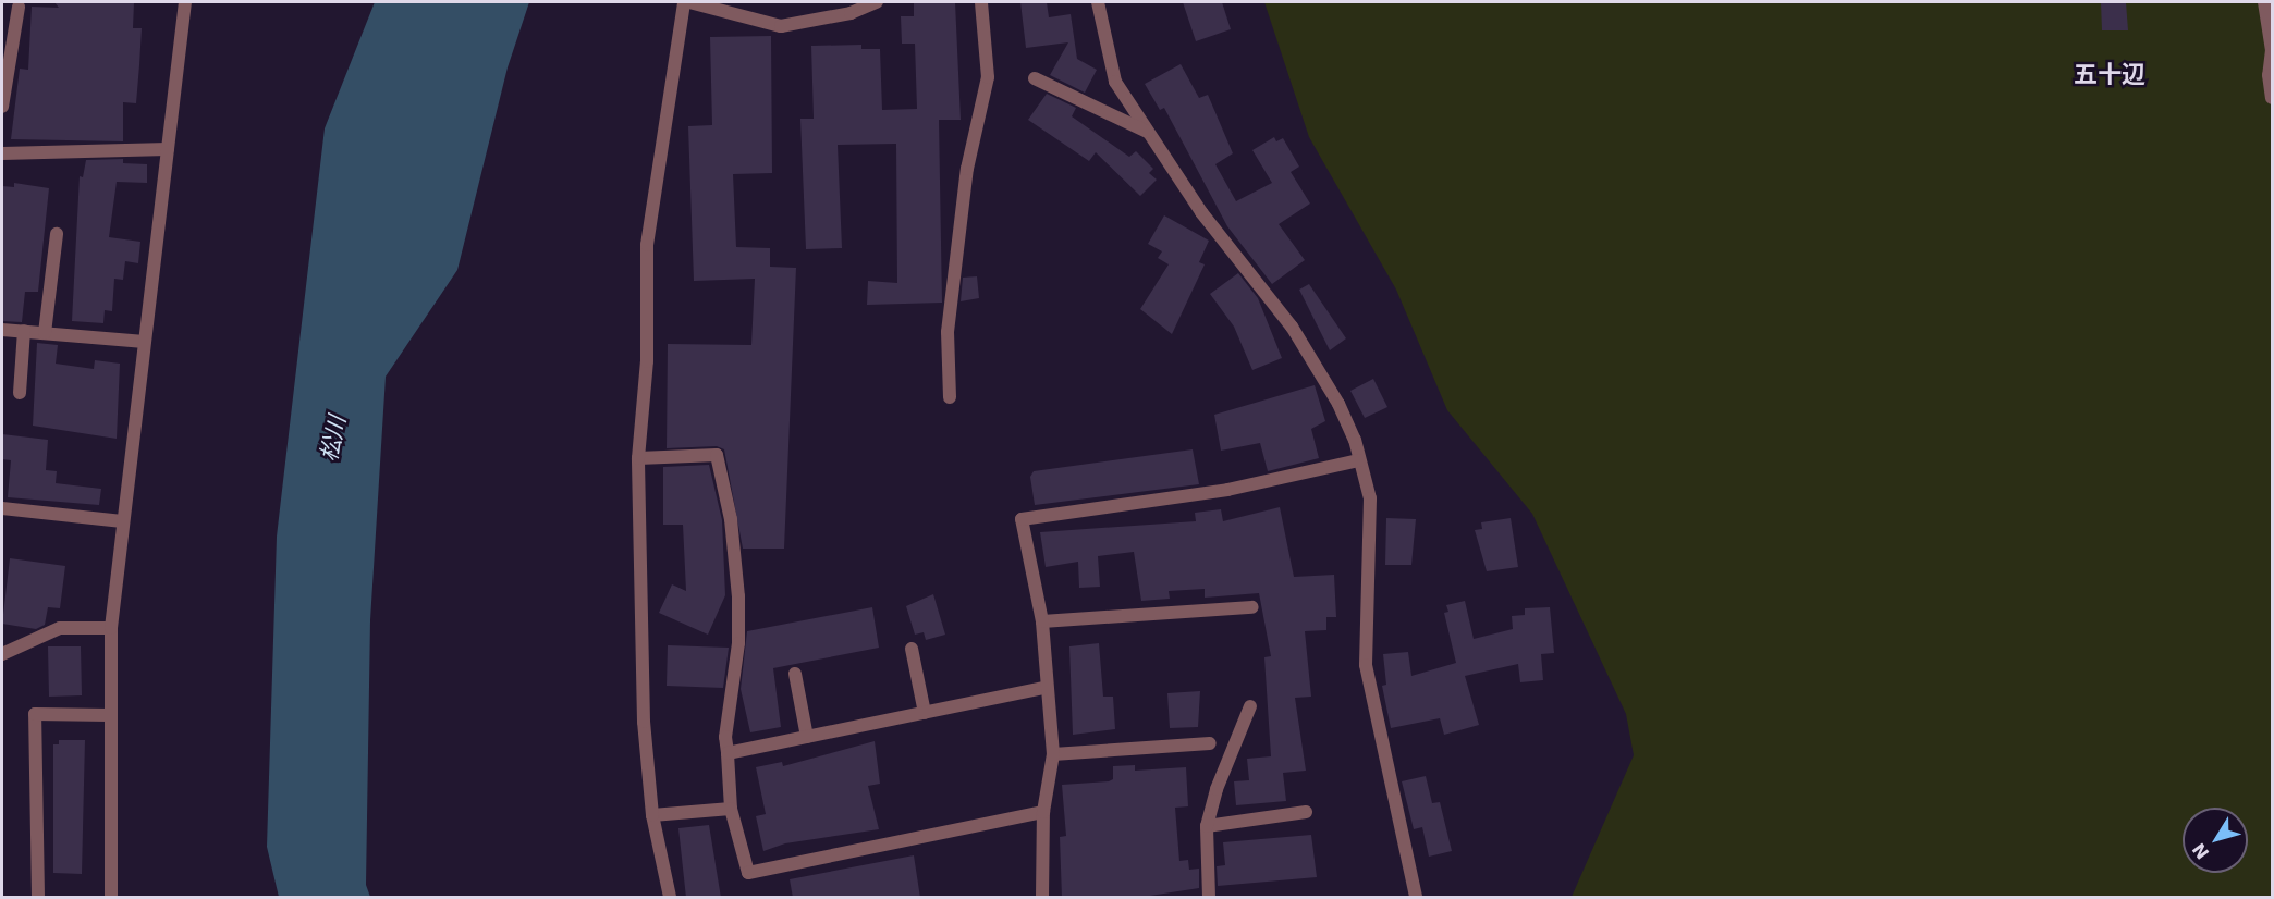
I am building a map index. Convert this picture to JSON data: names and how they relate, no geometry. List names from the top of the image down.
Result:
{
  "districts": ["五十辺"],
  "water": ["松川"],
  "north": "bottom left"
}
